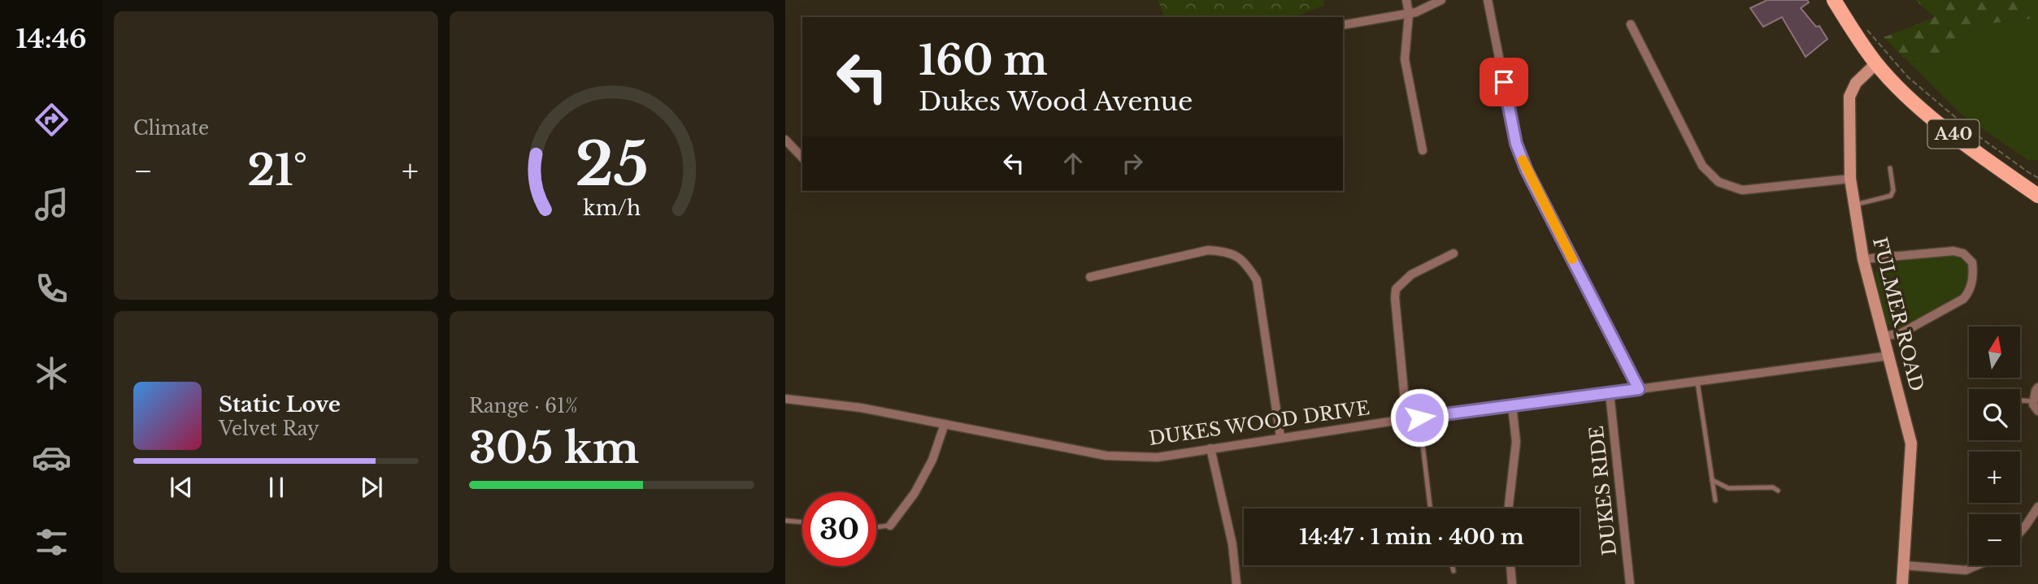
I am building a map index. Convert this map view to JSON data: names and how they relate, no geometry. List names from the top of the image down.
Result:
{
  "streets": {
    "main road": ["A40"],
    "street": ["FULMER ROAD", "DUKES WOOD DRIVE", "DUKES RIDE"]
  },
  "crossings": [
    ["A40", "FULMER ROAD"],
    ["FULMER ROAD", "DUKES WOOD DRIVE"],
    ["DUKES WOOD DRIVE", "DUKES RIDE"]
  ],
  "north": "top",
  "page": {
    "tabs": "14:46",
    "tile": [
      "Climate",
      ["Range · 61%", "305 km"]
    ],
    "turn": ["160 m", "Dukes Wood Avenue"],
    "heat": ["−", "21°", "+"],
    "map_buttons": ["+", "−"],
    "song": ["Static Love", "Velvet Ray"],
    "limit": "30",
    "trip": "14:47 · 1 min · 400 m",
    "gauge": ["25", "km/h"]
  }
}
